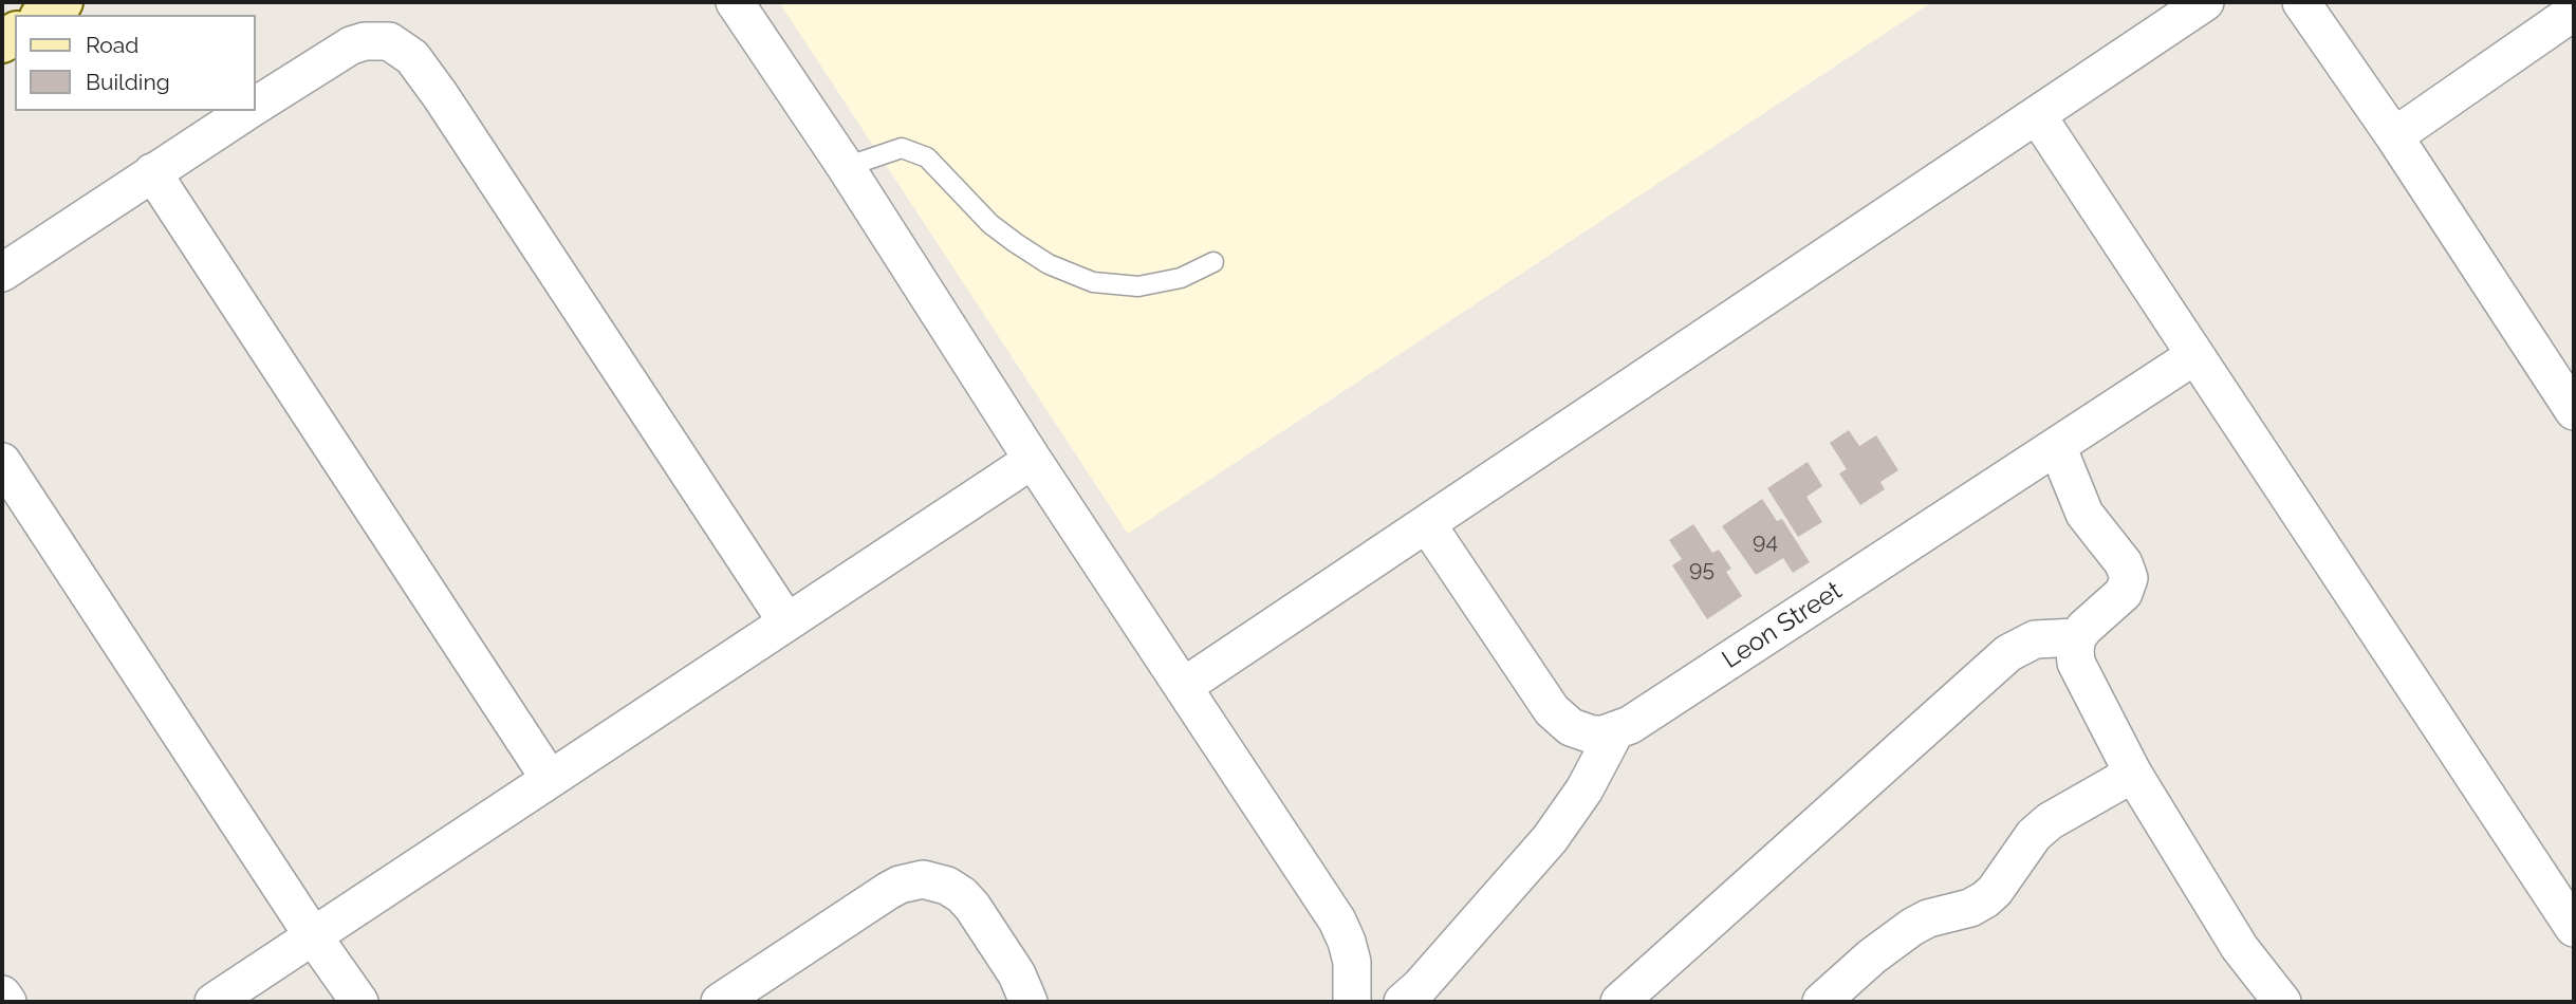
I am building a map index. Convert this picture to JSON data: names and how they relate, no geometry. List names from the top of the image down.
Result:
{
  "streets": {
    "street": ["Leon Street"]
  },
  "house_numbers": ["94", "95"],
  "legend": ["Road", "Building"]
}
